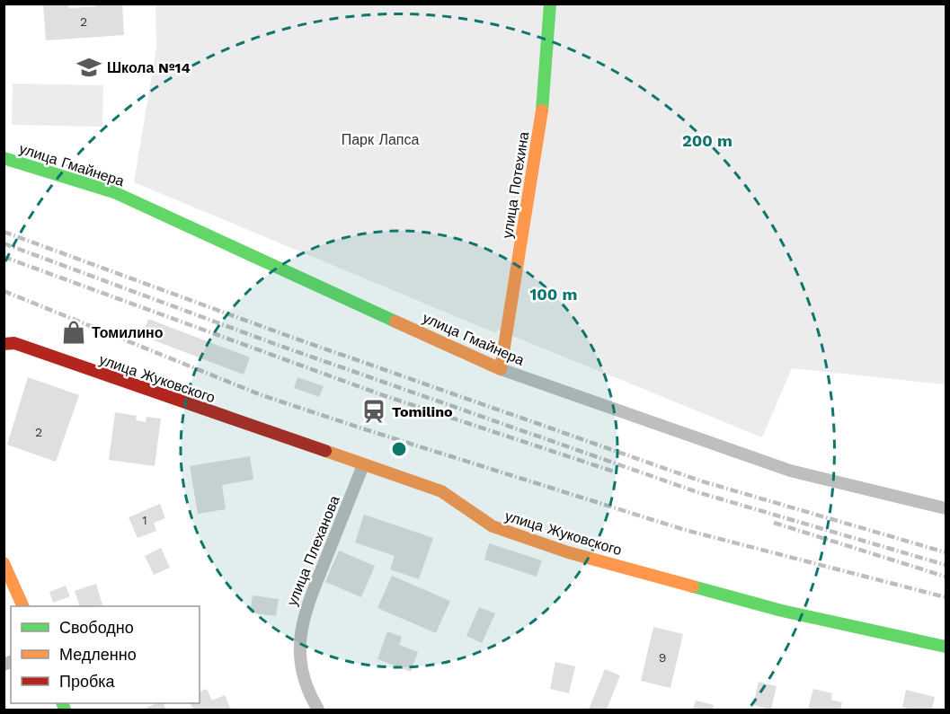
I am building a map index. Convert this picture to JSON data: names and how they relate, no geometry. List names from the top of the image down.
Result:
{
  "streets": {
    "street": [
      "улица Гмайнера",
      "улица Потехина",
      "улица Жуковского",
      "улица Плеханова"
    ]
  },
  "crossings": [
    ["улица Гмайнера", "улица Потехина"],
    ["улица Жуковского", "улица Плеханова"]
  ],
  "parks": ["Парк Лапса"],
  "places": {
    "school or university": ["Школа №14"],
    "shop": ["Томилино"],
    "station": ["Tomilino"]
  },
  "house_numbers": [
    "2",
    "2",
    "1",
    "9"
  ],
  "legend": ["Свободно", "Медленно", "Пробка"],
  "rings": ["200 m", "100 m"]
}
